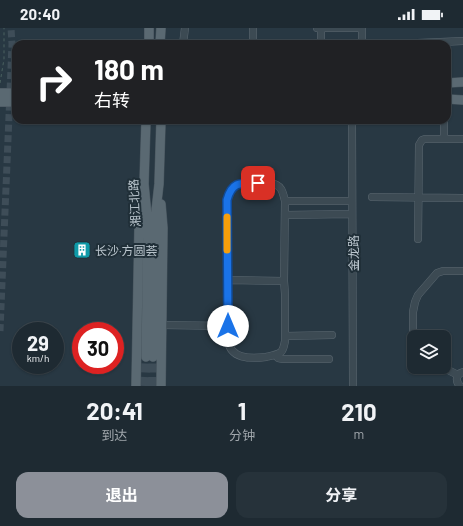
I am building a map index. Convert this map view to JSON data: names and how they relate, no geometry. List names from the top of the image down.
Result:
{
  "streets": {
    "main road": ["湘江北路"],
    "street": ["金龙路"]
  },
  "places": {
    "building": ["长沙·方圆荟"]
  },
  "page": {
    "status": "20:40",
    "turn": ["180 m", "右转"],
    "speed": "29 km/h",
    "limit": "30",
    "eta": [
      "20:41",
      "到达",
      "1",
      "分钟",
      "210",
      "m"
    ],
    "buttons": ["退出", "分享"]
  }
}
